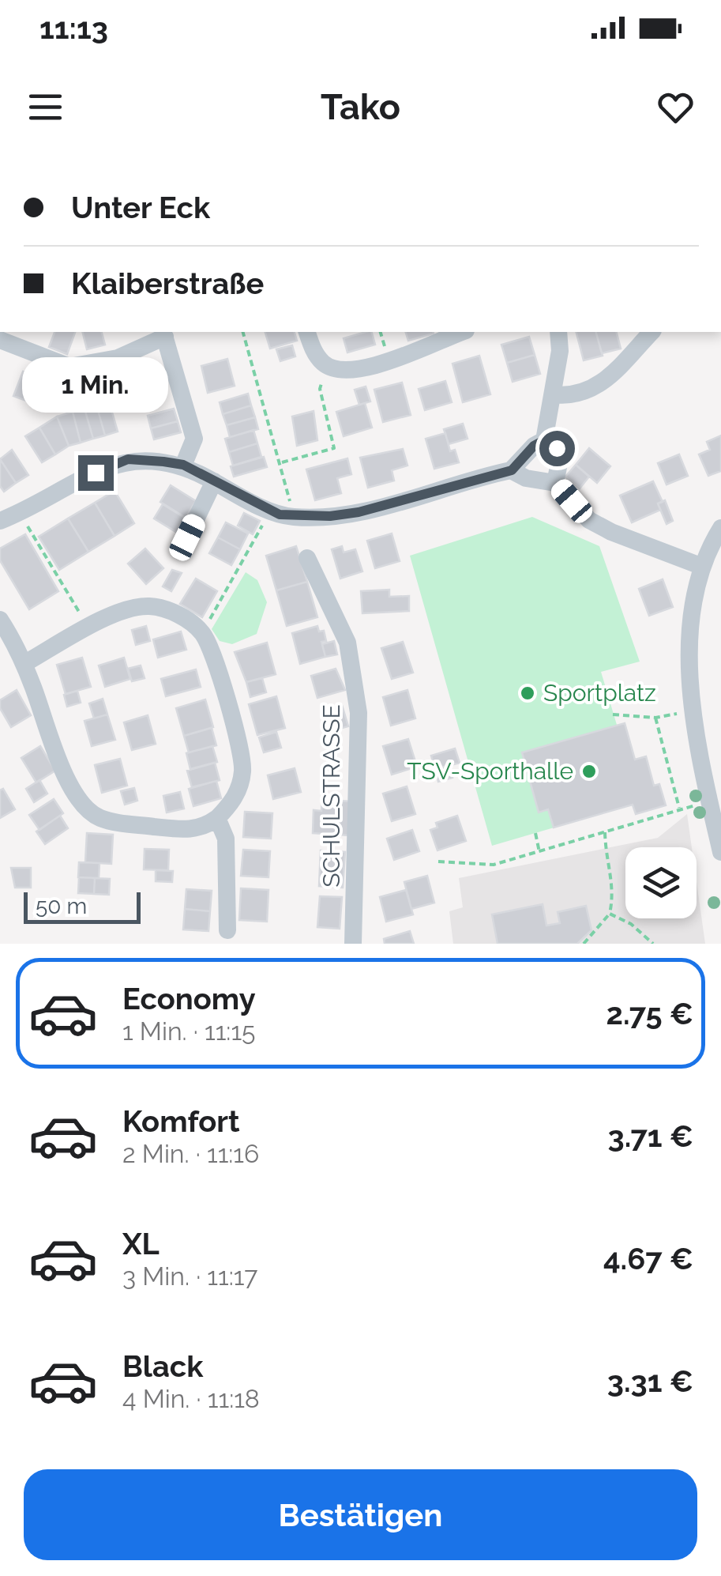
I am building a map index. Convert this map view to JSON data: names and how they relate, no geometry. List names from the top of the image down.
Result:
{
  "streets": {
    "street": ["SCHULSTRASSE"]
  },
  "places": ["Sportplatz", "TSV-Sporthalle"],
  "scale_bar": "50 m",
  "page": {
    "status": "11:13",
    "header": "Tako",
    "banner": ["Unter Eck", "Klaiberstraße"],
    "bubble": "1 Min.",
    "scale": "50 m",
    "list": [
      {
        "name": "Economy",
        "note": "1 Min. · 11:15",
        "value": "2.75 €"
      },
      {
        "name": "Komfort",
        "note": "2 Min. · 11:16",
        "value": "3.71 €"
      },
      {
        "name": "XL",
        "note": "3 Min. · 11:17",
        "value": "4.67 €"
      },
      {
        "name": "Black",
        "note": "4 Min. · 11:18",
        "value": "3.31 €"
      }
    ],
    "buttons": "Bestätigen"
  }
}
